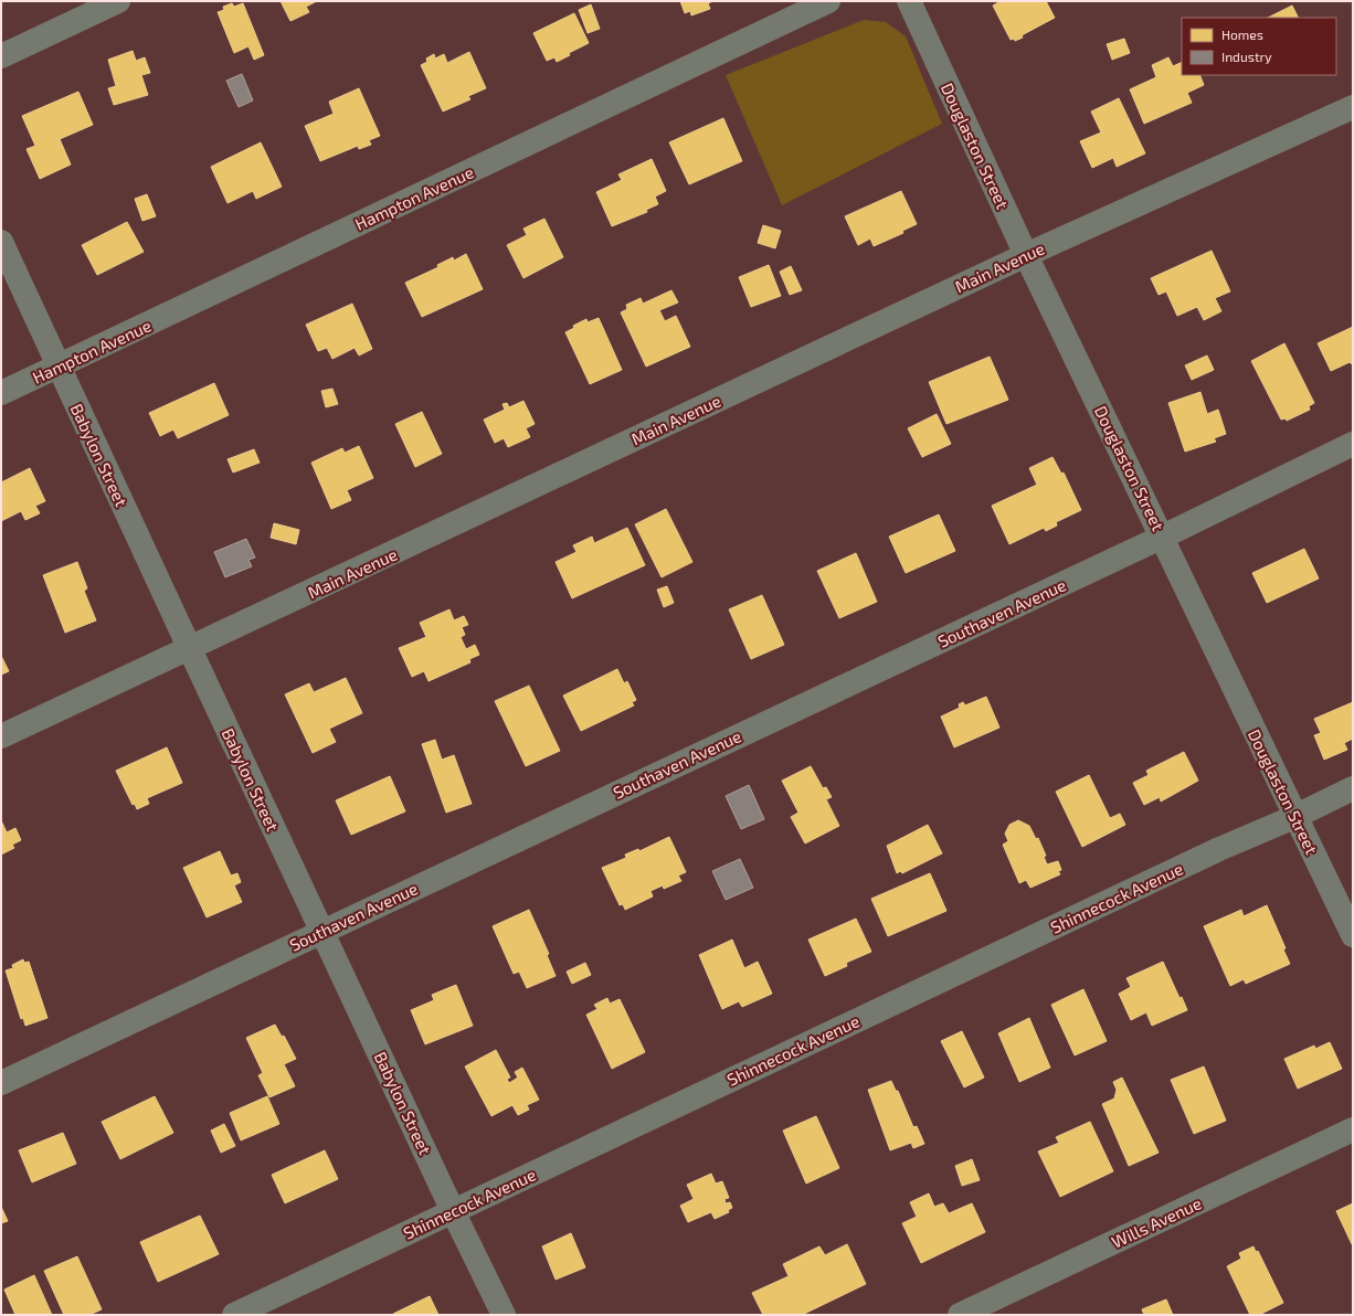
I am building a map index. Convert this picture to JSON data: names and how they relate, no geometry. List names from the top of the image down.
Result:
{
  "streets": {
    "street": [
      "Douglaston Street",
      "Hampton Avenue",
      "Main Avenue",
      "Babylon Street",
      "Southaven Avenue",
      "Shinnecock Avenue",
      "Wills Avenue"
    ]
  },
  "crossings": [
    ["Douglaston Street", "Main Avenue"],
    ["Douglaston Street", "Southaven Avenue"],
    ["Douglaston Street", "Shinnecock Avenue"],
    ["Hampton Avenue", "Babylon Street"],
    ["Main Avenue", "Babylon Street"],
    ["Babylon Street", "Southaven Avenue"],
    ["Babylon Street", "Shinnecock Avenue"]
  ],
  "legend": ["Homes", "Industry"]
}
